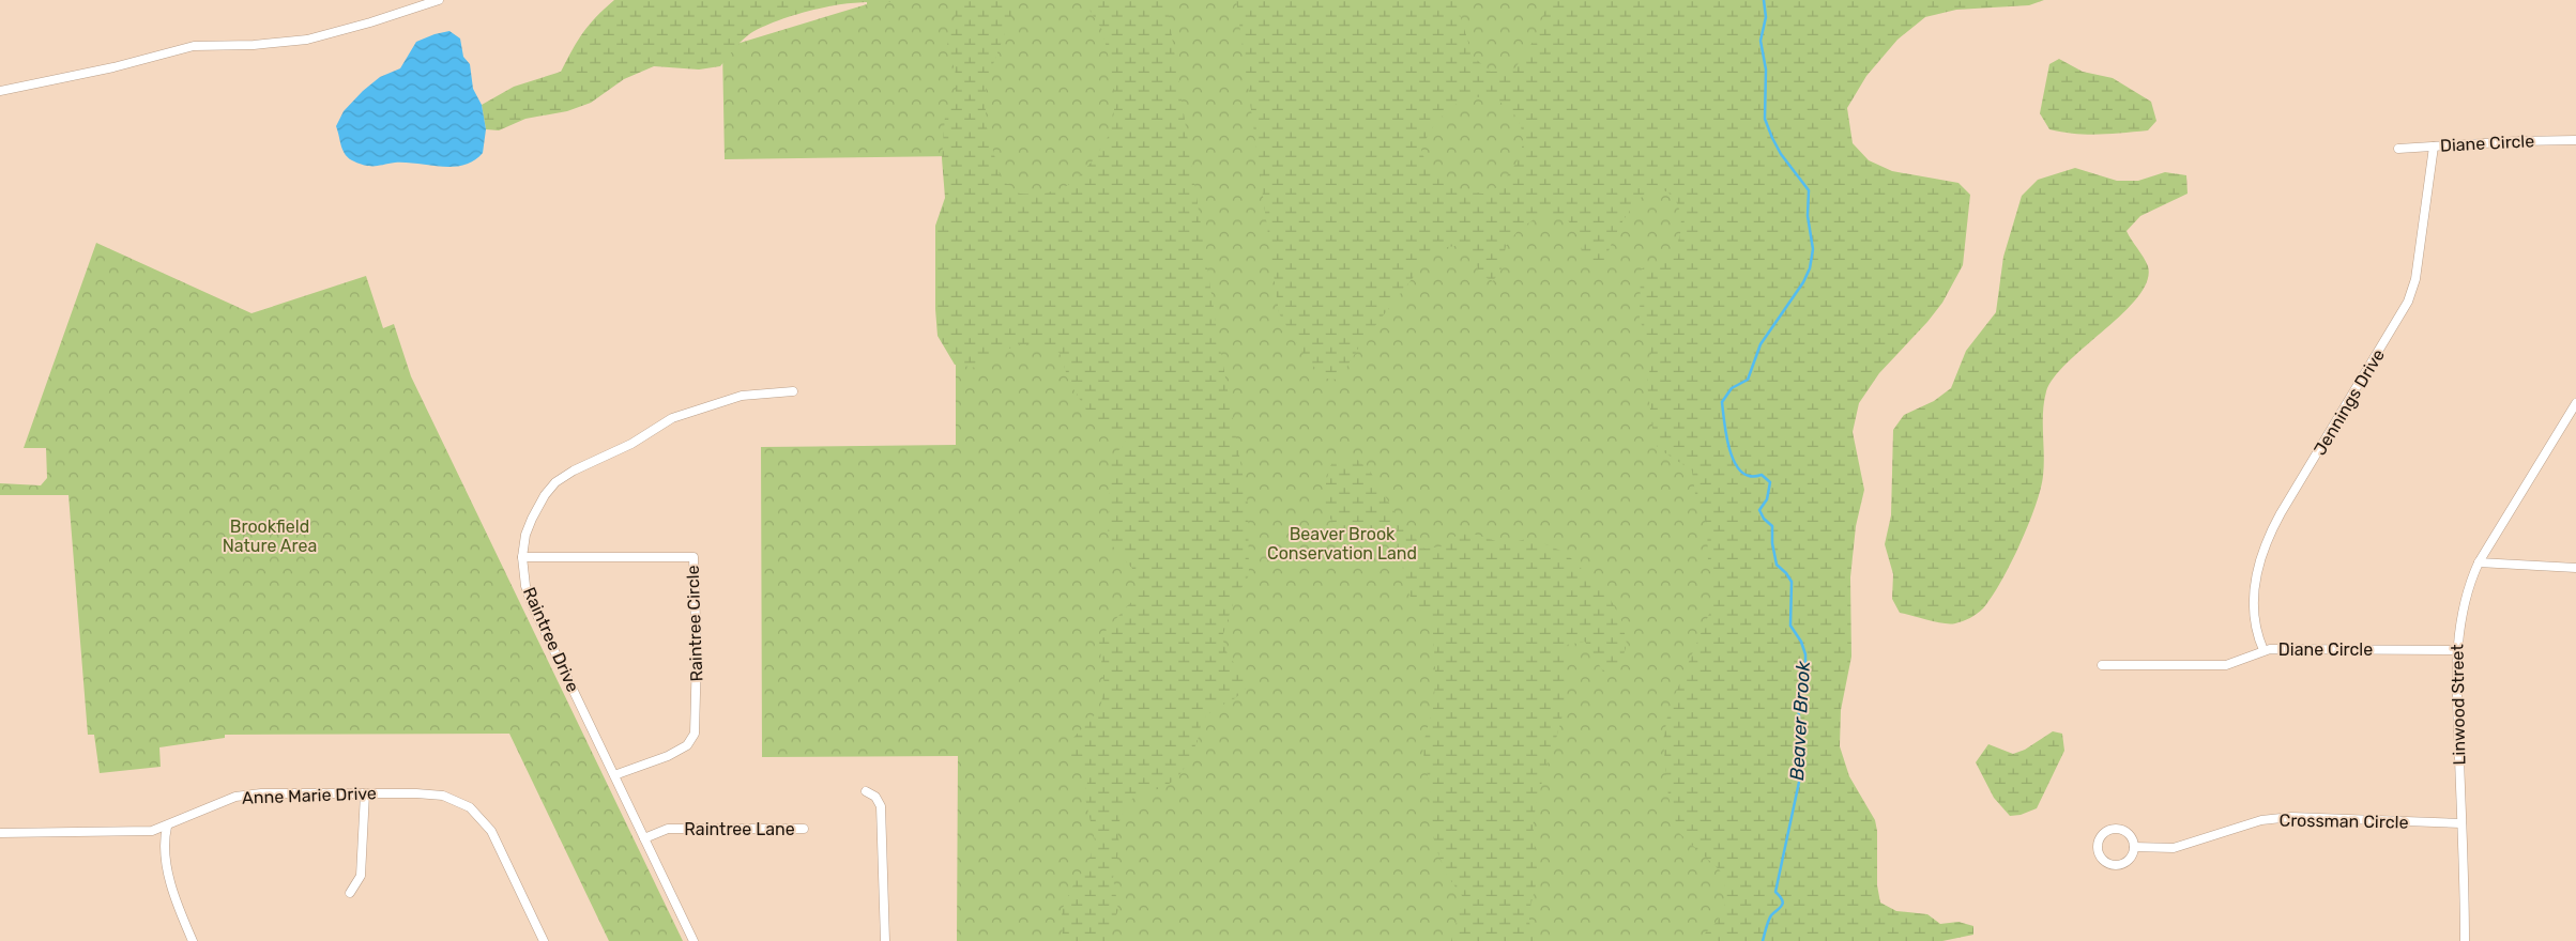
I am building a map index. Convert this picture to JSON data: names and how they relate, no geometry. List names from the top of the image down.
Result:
{
  "streets": {
    "street": [
      "Diane Circle",
      "Jennings Drive",
      "Raintree Circle",
      "Raintree Drive",
      "Linwood Street",
      "Anne Marie Drive",
      "Crossman Circle",
      "Raintree Lane"
    ]
  },
  "crossings": [
    ["Diane Circle", "Jennings Drive"],
    ["Diane Circle", "Linwood Street"],
    ["Raintree Circle", "Raintree Drive"],
    ["Raintree Drive", "Raintree Lane"],
    ["Linwood Street", "Crossman Circle"]
  ],
  "water": ["Beaver Brook"],
  "parks": ["Brookfield Nature Area", "Beaver Brook Conservation Land"]
}
